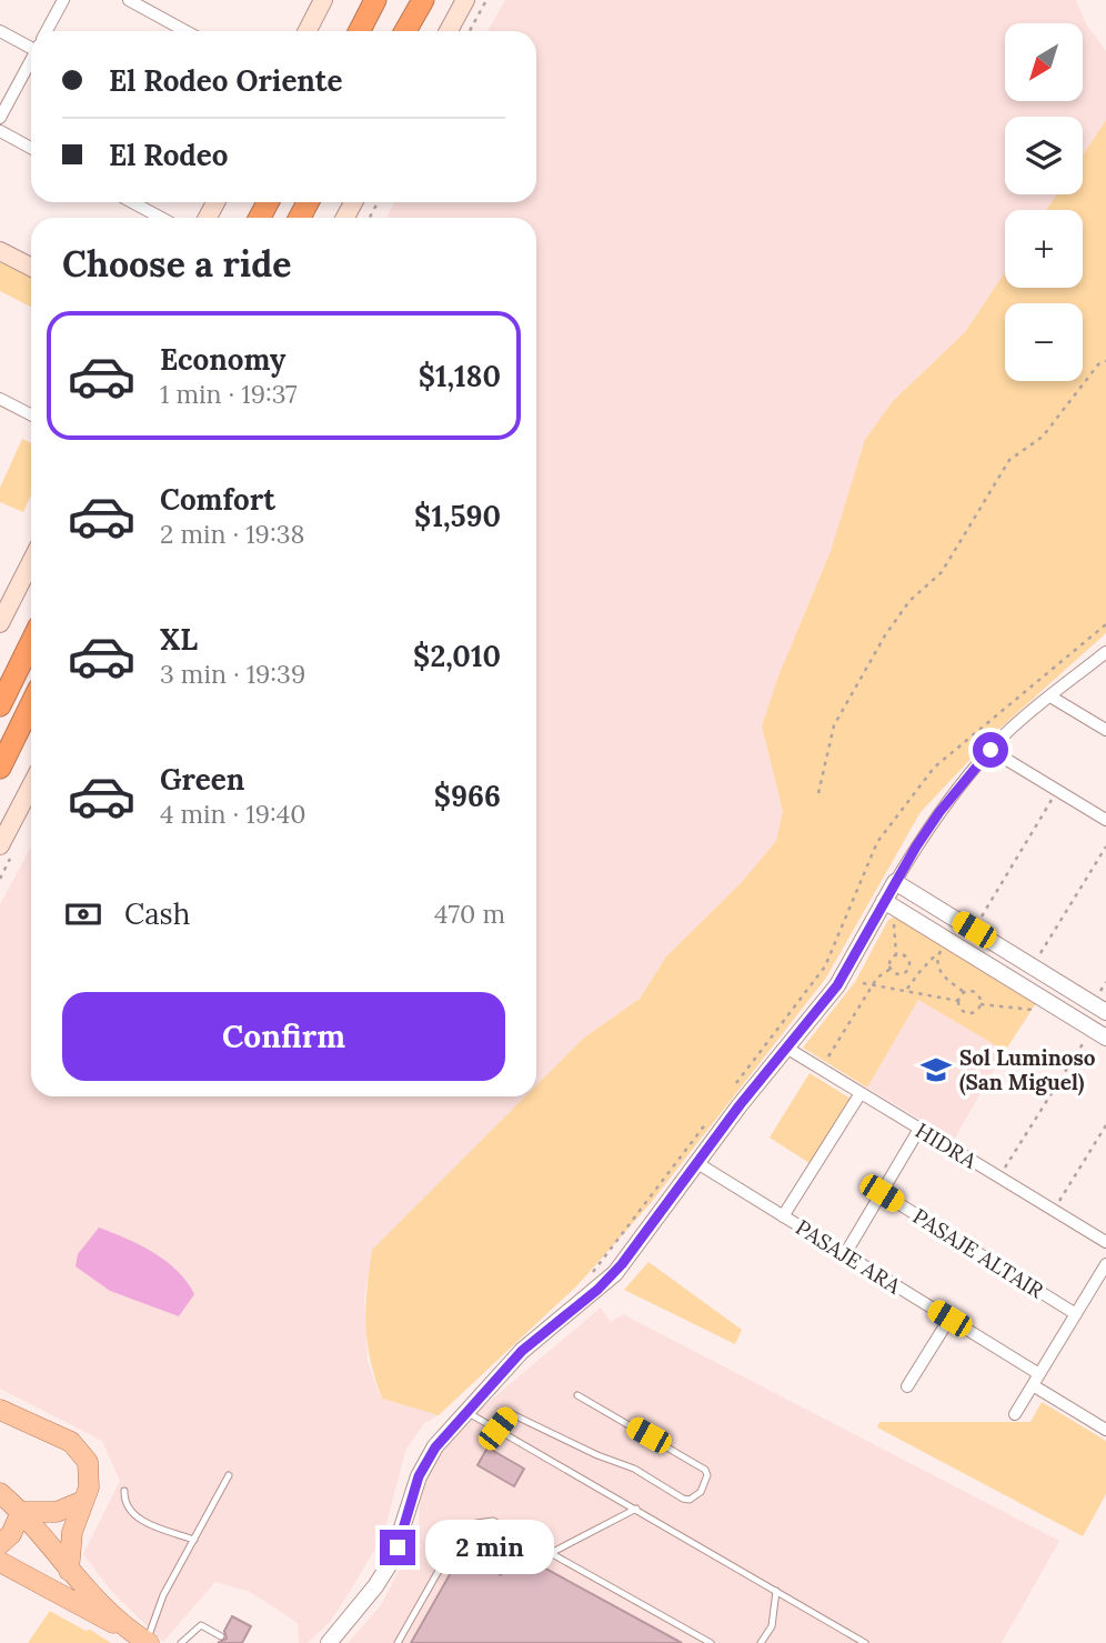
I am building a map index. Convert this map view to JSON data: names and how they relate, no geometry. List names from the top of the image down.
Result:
{
  "streets": {
    "street": ["HIDRA", "PASAJE ALTAIR", "PASAJE ARA"]
  },
  "places": {
    "school or university": ["Sol Luminoso (San Miguel)"]
  },
  "north": "bottom left",
  "page": {
    "map_buttons": ["+", "−"],
    "banner": ["El Rodeo Oriente", "El Rodeo"],
    "heading": "Choose a ride",
    "list": [
      {
        "name": "Economy",
        "note": "1 min · 19:37",
        "value": "$1,180"
      },
      {
        "name": "Comfort",
        "note": "2 min · 19:38",
        "value": "$1,590"
      },
      {
        "name": "XL",
        "note": "3 min · 19:39",
        "value": "$2,010"
      },
      {
        "name": "Green",
        "note": "4 min · 19:40",
        "value": "$966"
      }
    ],
    "pay": ["Cash", "470 m"],
    "buttons": "Confirm",
    "bubble": "2 min"
  }
}
